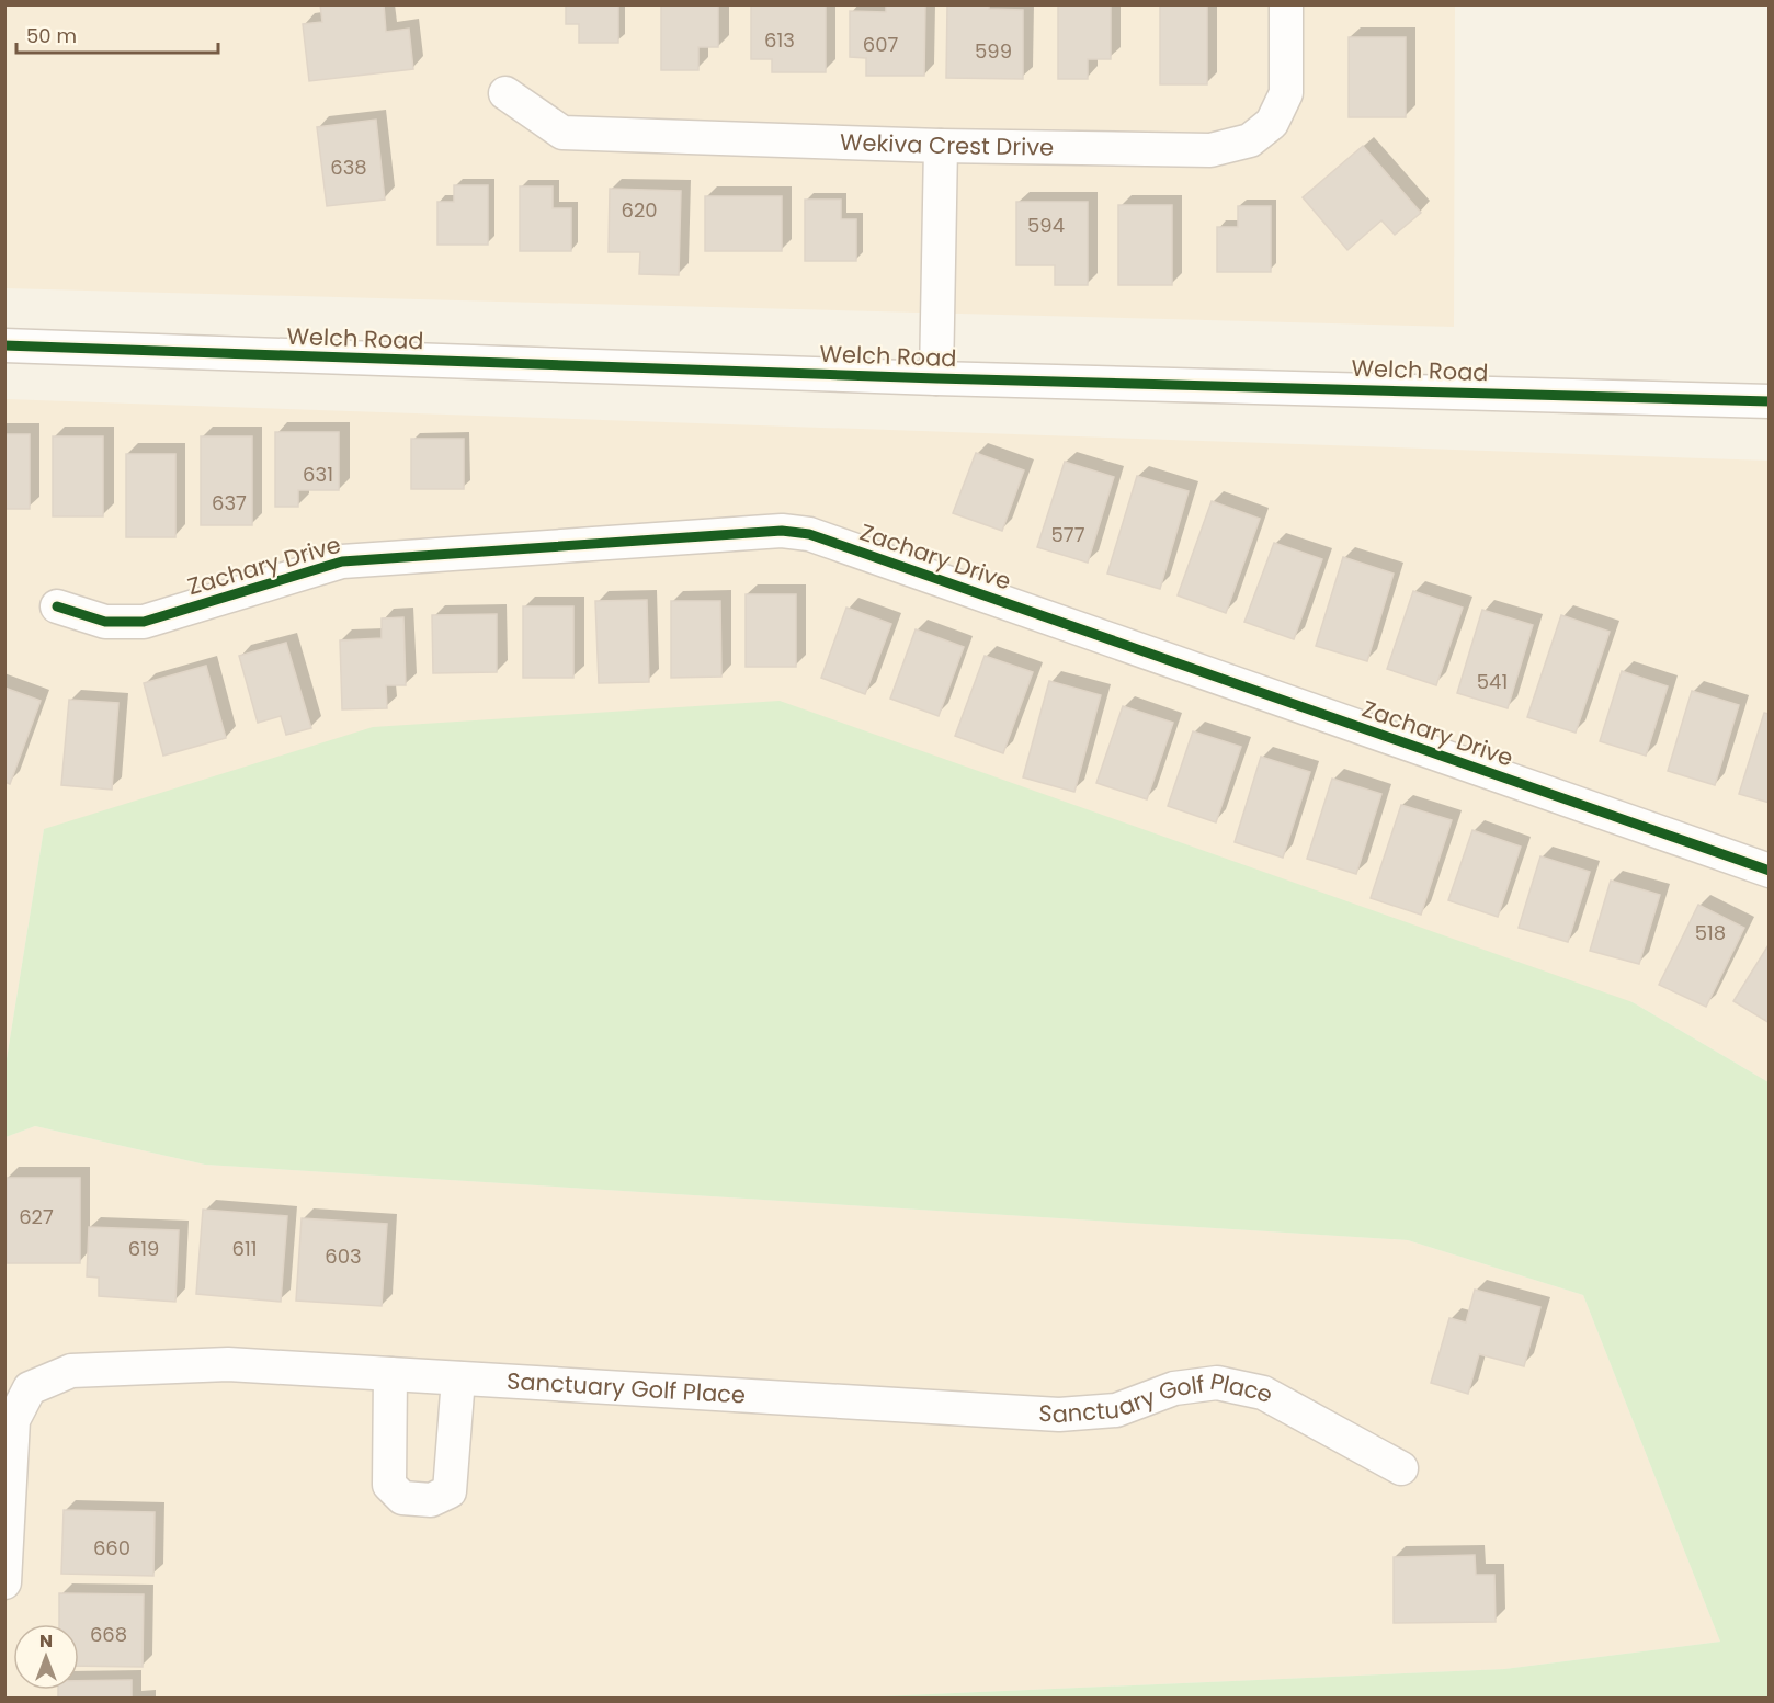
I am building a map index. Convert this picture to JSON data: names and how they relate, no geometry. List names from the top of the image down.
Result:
{
  "streets": {
    "street": [
      "Wekiva Crest Drive",
      "Welch Road",
      "Zachary Drive",
      "Sanctuary Golf Place"
    ]
  },
  "house_numbers": [
    "613",
    "607",
    "599",
    "638",
    "620",
    "594",
    "631",
    "637",
    "577",
    "541",
    "518",
    "627",
    "619",
    "611",
    "603",
    "660",
    "668"
  ],
  "scale_bar": "50 m",
  "north": "top"
}
